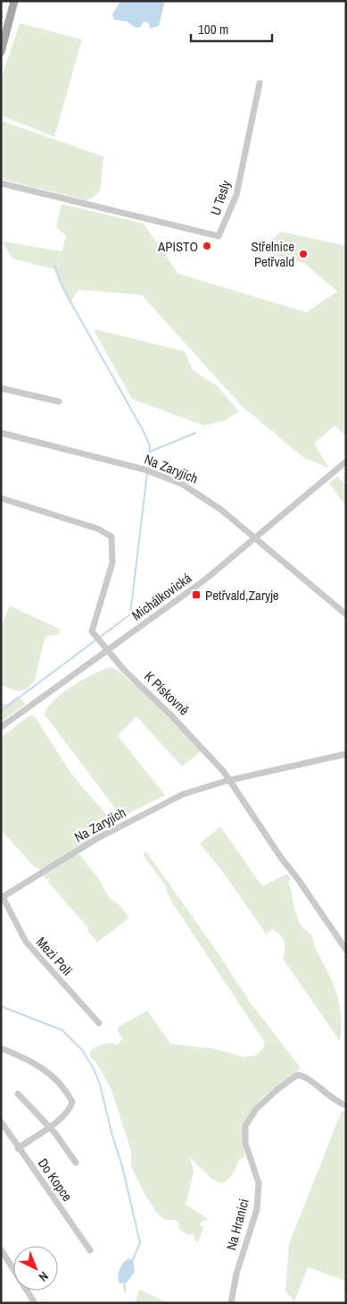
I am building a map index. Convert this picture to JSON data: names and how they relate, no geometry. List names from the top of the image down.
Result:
{
  "streets": {
    "street": [
      "U Tesly",
      "Na Zaryjích",
      "Michálkovická",
      "K Pískovně",
      "Mezi Poli",
      "Do Kopce",
      "Na Hranici"
    ]
  },
  "crossings": [
    ["Na Zaryjích", "Michálkovická"],
    ["Na Zaryjích", "K Pískovně"],
    ["Na Zaryjích", "Mezi Poli"],
    ["Michálkovická", "K Pískovně"]
  ],
  "places": {
    "other": ["APISTO", "Střelnice Petřvald"],
    "transit": ["Petřvald,Zaryje"]
  },
  "scale_bar": "100 m",
  "north": "bottom right"
}
